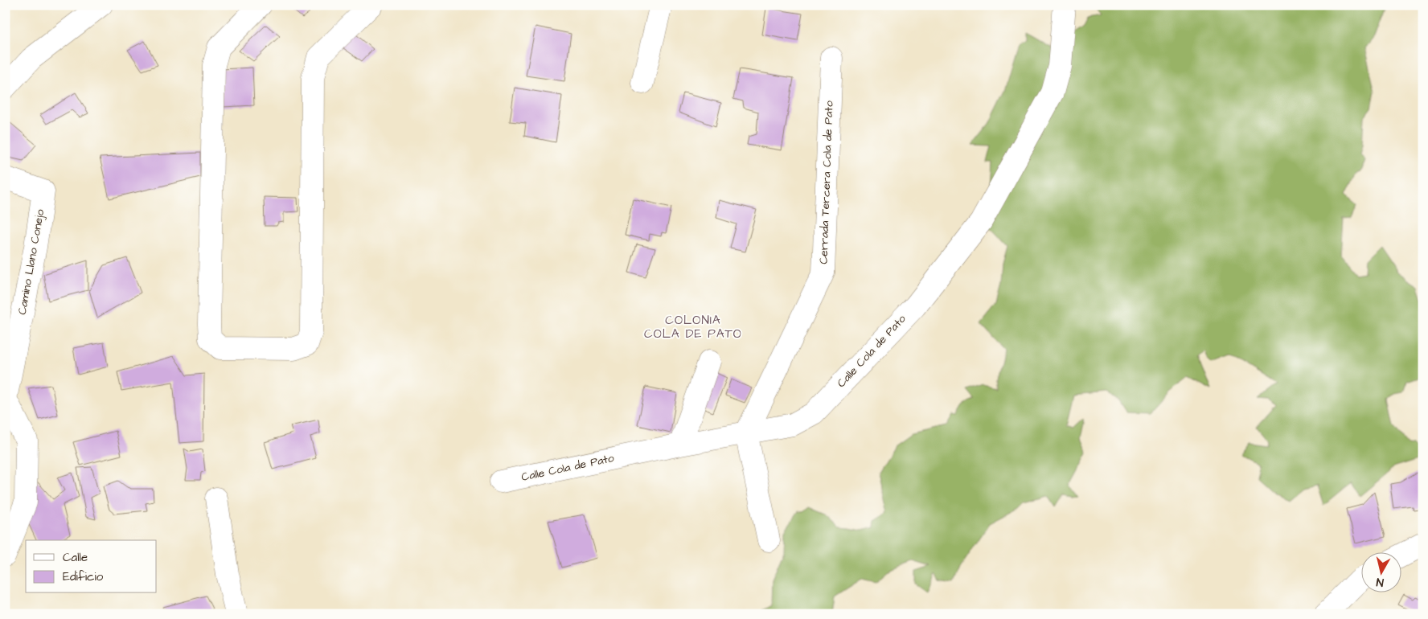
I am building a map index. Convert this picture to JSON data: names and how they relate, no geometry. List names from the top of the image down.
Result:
{
  "streets": {
    "street": ["Cerrada Tercera Cola de Pato", "Camino Llano Conejo", "Calle Cola de Pato"]
  },
  "crossings": [
    ["Cerrada Tercera Cola de Pato", "Calle Cola de Pato"]
  ],
  "districts": ["COLONIA COLA DE PATO"],
  "legend": ["Calle", "Edificio"],
  "north": "bottom"
}
